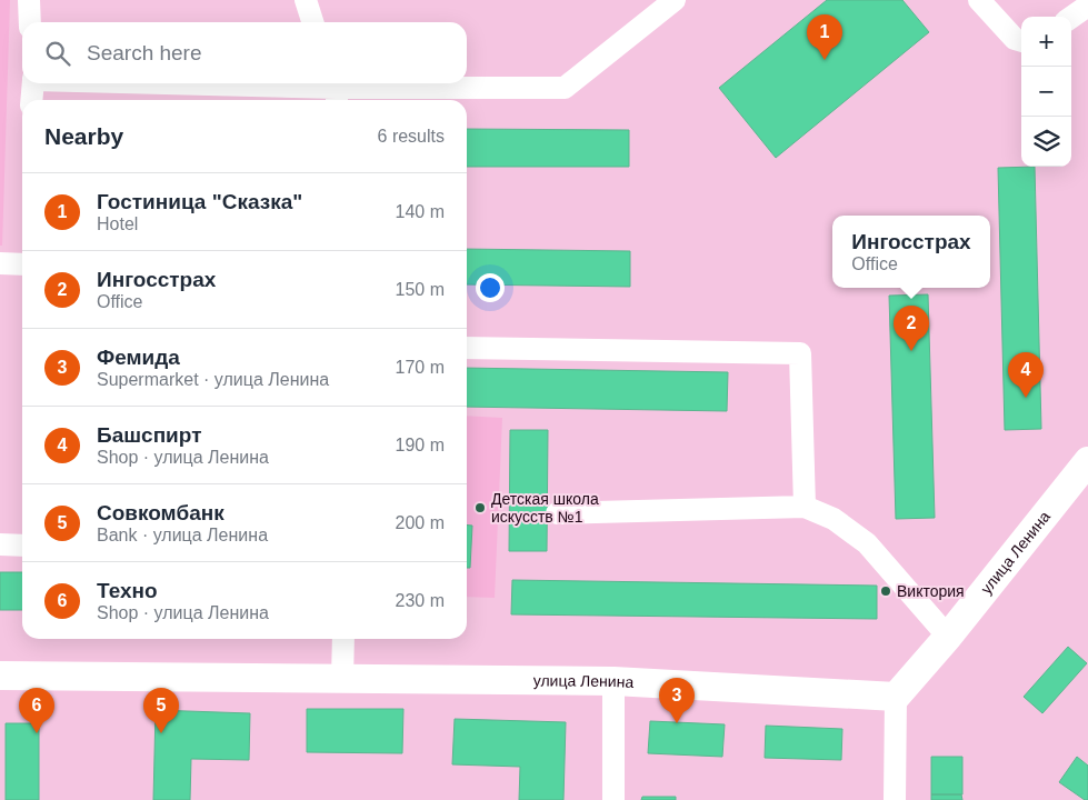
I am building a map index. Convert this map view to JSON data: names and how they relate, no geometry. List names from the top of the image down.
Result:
{
  "streets": {
    "main road": ["улица Ленина"]
  },
  "places": ["Детская школа искусств №1", "Виктория"],
  "page": {
    "pins": [
      "1",
      "2",
      "4",
      "3",
      "5",
      "6"
    ],
    "map_buttons": ["+", "−"],
    "search": "Search here",
    "heading": ["Nearby", "6 results"],
    "list": [
      {
        "mark": "1",
        "name": "Гостиница \"Сказка\"",
        "note": "Hotel",
        "value": "140 m"
      },
      {
        "mark": "2",
        "name": "Ингосстрах",
        "note": "Office",
        "value": "150 m"
      },
      {
        "mark": "3",
        "name": "Фемида",
        "note": "Supermarket · улица Ленина",
        "value": "170 m"
      },
      {
        "mark": "4",
        "name": "Башспирт",
        "note": "Shop · улица Ленина",
        "value": "190 m"
      },
      {
        "mark": "5",
        "name": "Совкомбанк",
        "note": "Bank · улица Ленина",
        "value": "200 m"
      },
      {
        "mark": "6",
        "name": "Техно",
        "note": "Shop · улица Ленина",
        "value": "230 m"
      }
    ],
    "popup": ["Ингосстрах", "Office"]
  }
}
